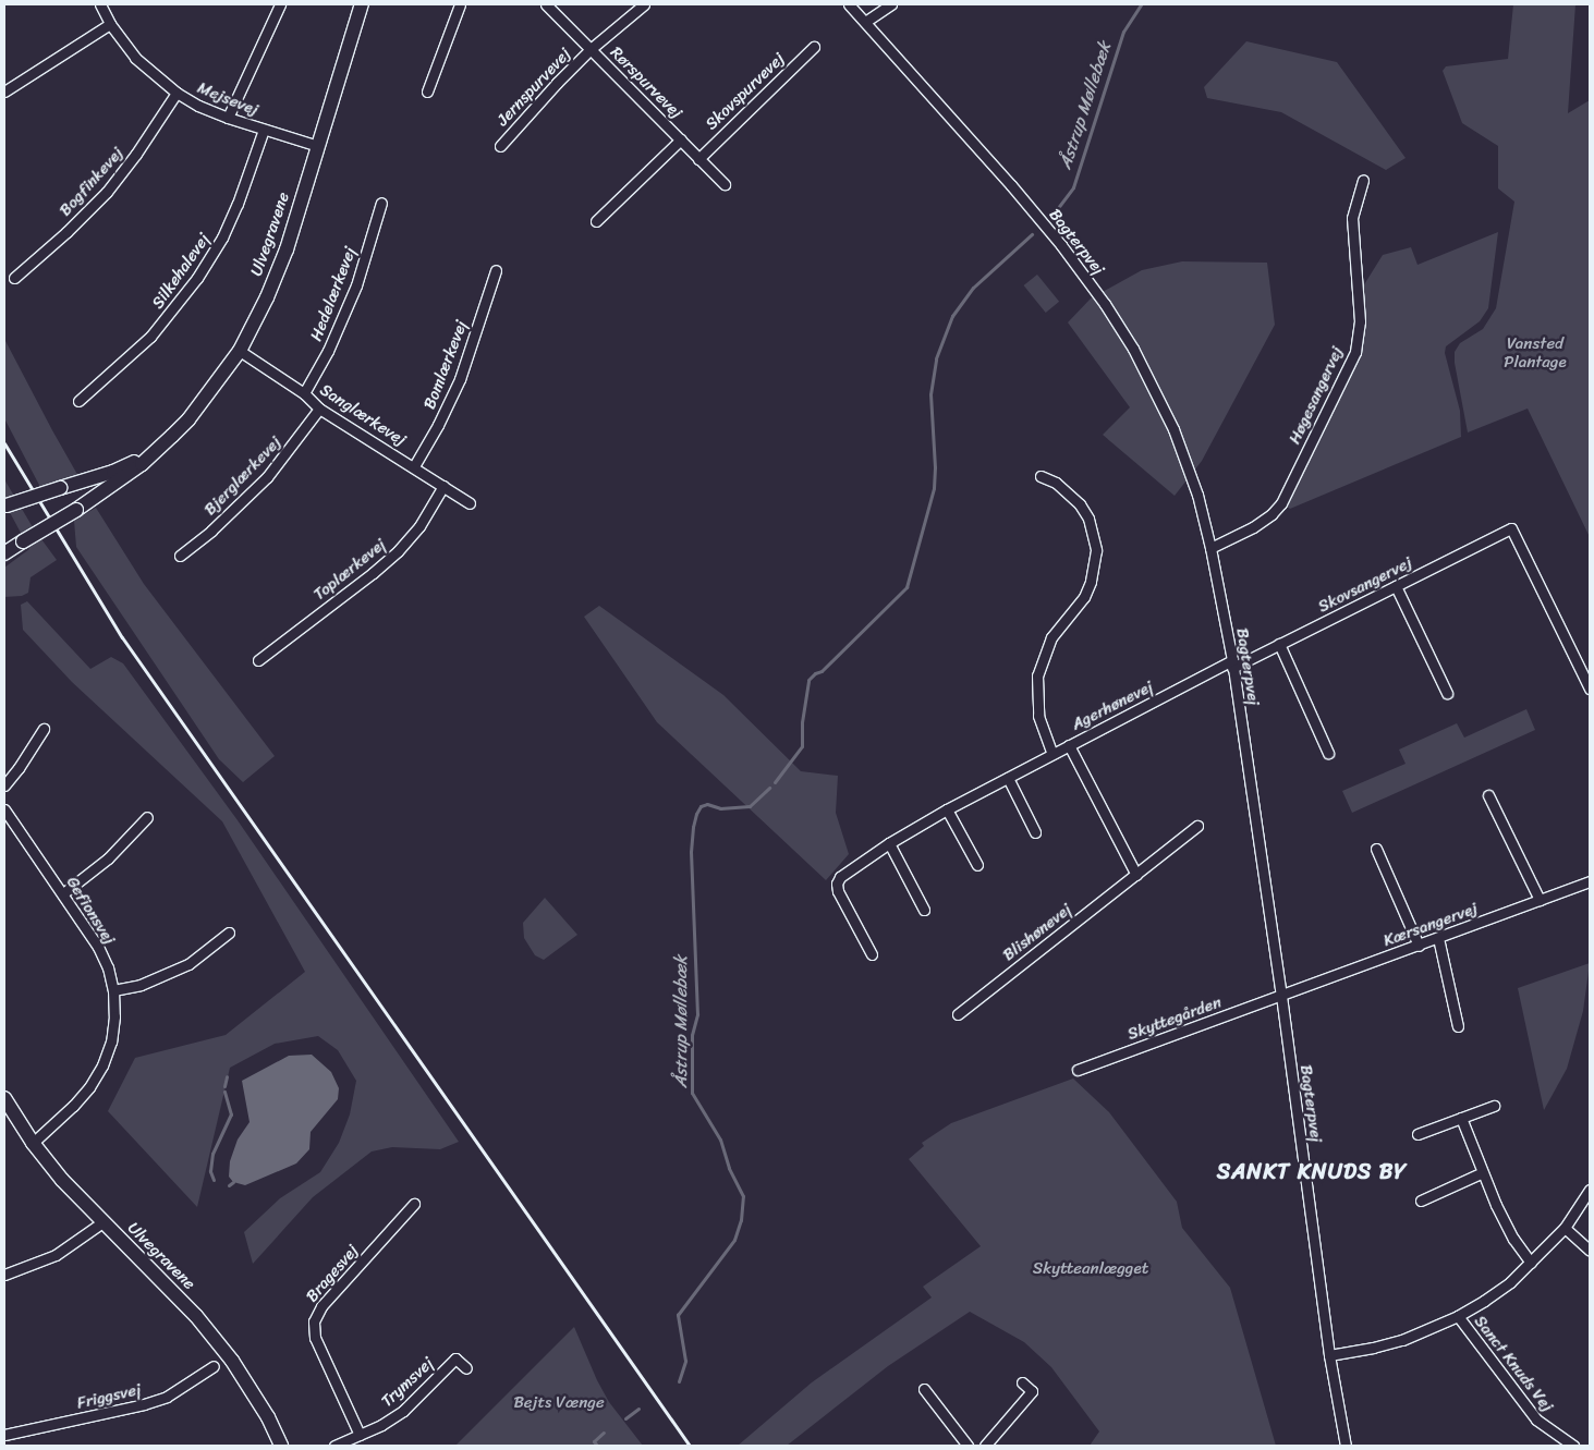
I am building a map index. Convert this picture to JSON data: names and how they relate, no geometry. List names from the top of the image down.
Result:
{
  "streets": {
    "street": [
      "Rørspurvevej",
      "Jernspurvevej",
      "Skovspurvevej",
      "Mejsevej",
      "Bogfinkevej",
      "Ulvegravene",
      "Bagterpvej",
      "Silkehalevej",
      "Hedelærkevej",
      "Bomlærkevej",
      "Høgesangervej",
      "Sanglærkevej",
      "Bjerglærkevej",
      "Toplærkevej",
      "Skovsangervej",
      "Agerhønevej",
      "Gefionsvej",
      "Kærsangervej",
      "Blishønevej",
      "Skyttegården",
      "Bragesvej",
      "Sanct Knuds Vej",
      "Trymsvej",
      "Friggsvej"
    ]
  },
  "crossings": [
    ["Rørspurvevej", "Jernspurvevej"],
    ["Rørspurvevej", "Skovspurvevej"],
    ["Mejsevej", "Bogfinkevej"],
    ["Mejsevej", "Ulvegravene"],
    ["Mejsevej", "Silkehalevej"],
    ["Ulvegravene", "Sanglærkevej"],
    ["Ulvegravene", "Gefionsvej"],
    ["Bagterpvej", "Høgesangervej"],
    ["Bagterpvej", "Skovsangervej"],
    ["Bagterpvej", "Agerhønevej"],
    ["Bagterpvej", "Kærsangervej"],
    ["Bagterpvej", "Skyttegården"],
    ["Hedelærkevej", "Sanglærkevej"],
    ["Bomlærkevej", "Sanglærkevej"],
    ["Sanglærkevej", "Bjerglærkevej"],
    ["Sanglærkevej", "Toplærkevej"],
    ["Skovsangervej", "Agerhønevej"],
    ["Kærsangervej", "Skyttegården"],
    ["Bragesvej", "Trymsvej"]
  ],
  "districts": ["SANKT KNUDS BY"],
  "water": ["Åstrup Møllebæk"],
  "parks": ["Vansted Plantage", "Skytteanlægget", "Bejts Vænge"]
}
